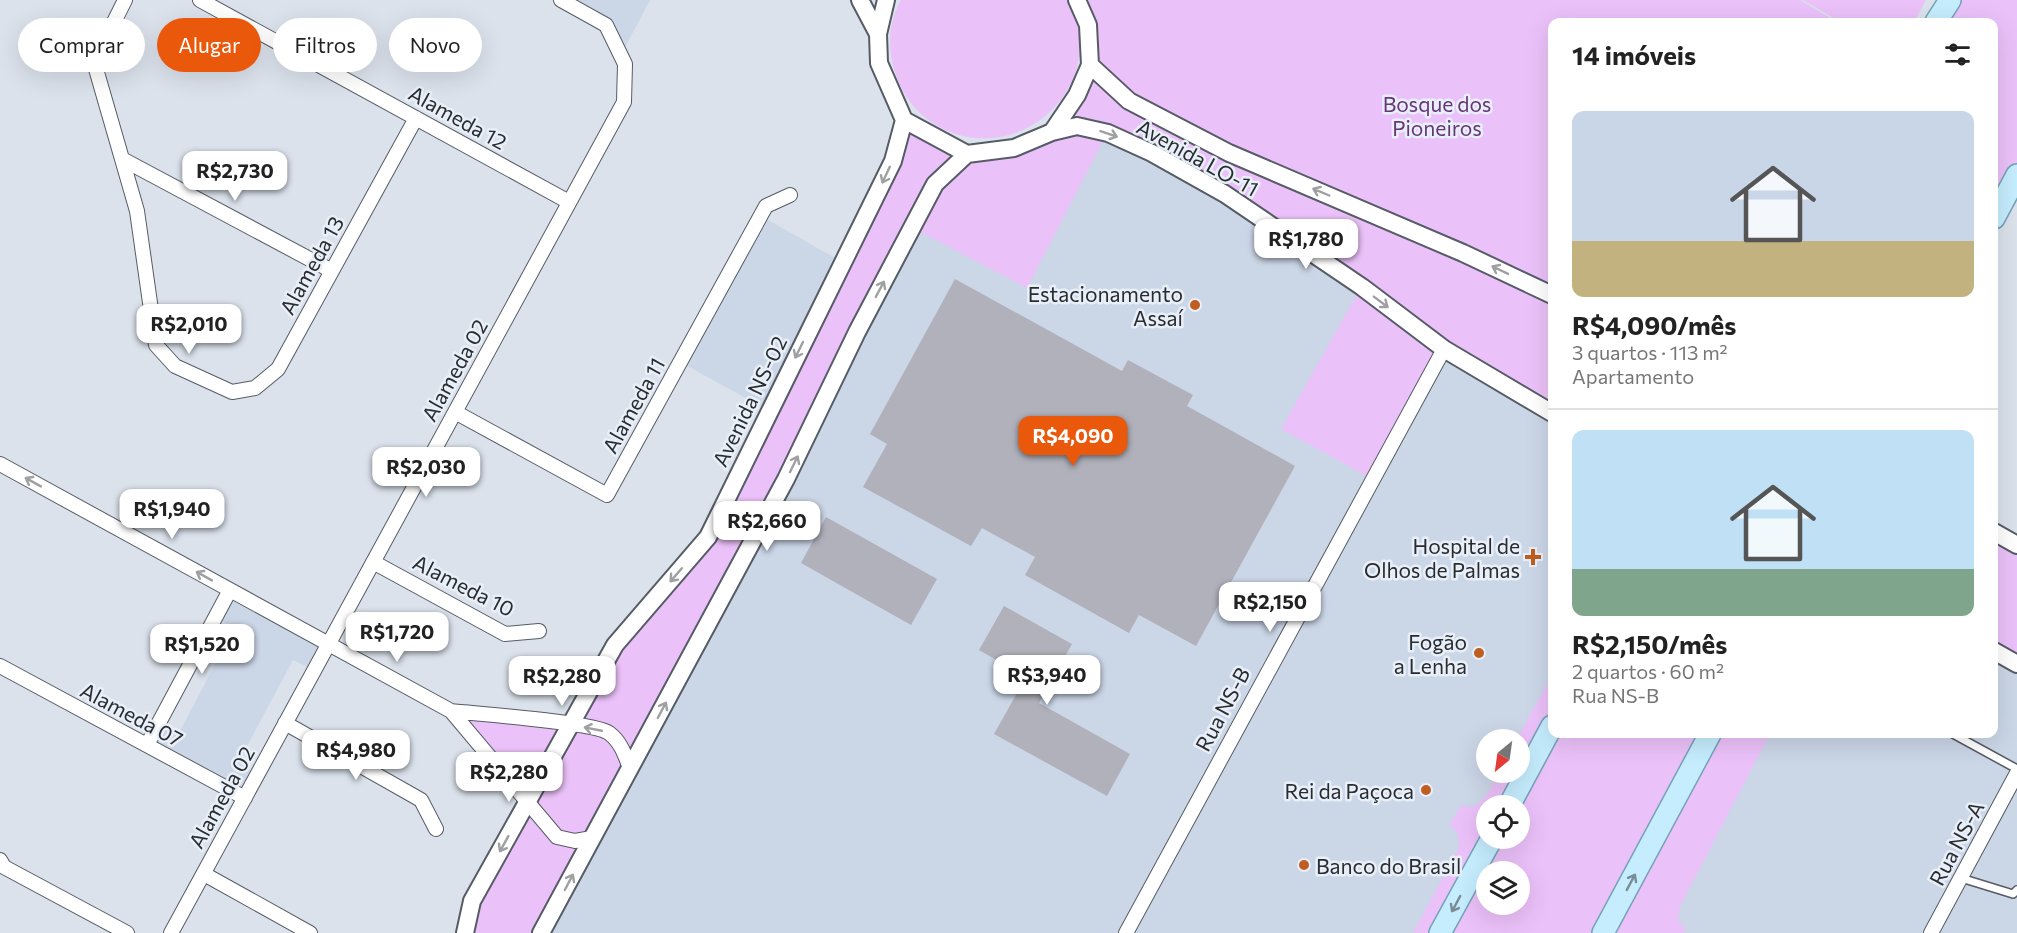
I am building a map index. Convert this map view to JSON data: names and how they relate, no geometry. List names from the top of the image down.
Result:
{
  "streets": {
    "street": [
      "Alameda 12",
      "Avenida LO-11",
      "Alameda 13",
      "Alameda 02",
      "Avenida NS-02",
      "Alameda 11",
      "Alameda 10",
      "Rua NS-B",
      "Alameda 07",
      "Rua NS-A"
    ]
  },
  "crossings": [
    ["Alameda 12", "Alameda 13"],
    ["Alameda 12", "Alameda 02"],
    ["Avenida LO-11", "Rua NS-B"],
    ["Alameda 02", "Alameda 11"],
    ["Alameda 02", "Alameda 10"],
    ["Alameda 02", "Alameda 07"]
  ],
  "parks": ["Bosque dos Pioneiros"],
  "places": {
    "other": [
      "Estacionamento Assaí",
      "Fogão a Lenha",
      "Rei da Paçoca",
      "Banco do Brasil"
    ],
    "health": ["Hospital de Olhos de Palmas"]
  },
  "north": "bottom left",
  "page": {
    "chip": [
      "Comprar",
      "Alugar",
      "Filtros",
      "Novo"
    ],
    "heading": "14 imóveis",
    "list": [
      {
        "name": "R$4,090/mês",
        "note": "3 quartos · 113 m² · Apartamento"
      },
      {
        "name": "R$2,150/mês",
        "note": "2 quartos · 60 m² · Rua NS-B"
      }
    ],
    "price": [
      "R$2,730",
      "R$1,780",
      "R$2,010",
      "R$4,090",
      "R$2,030",
      "R$1,940",
      "R$2,660",
      "R$2,150",
      "R$1,720",
      "R$1,520",
      "R$3,940",
      "R$2,280",
      "R$4,980",
      "R$2,280"
    ]
  }
}
